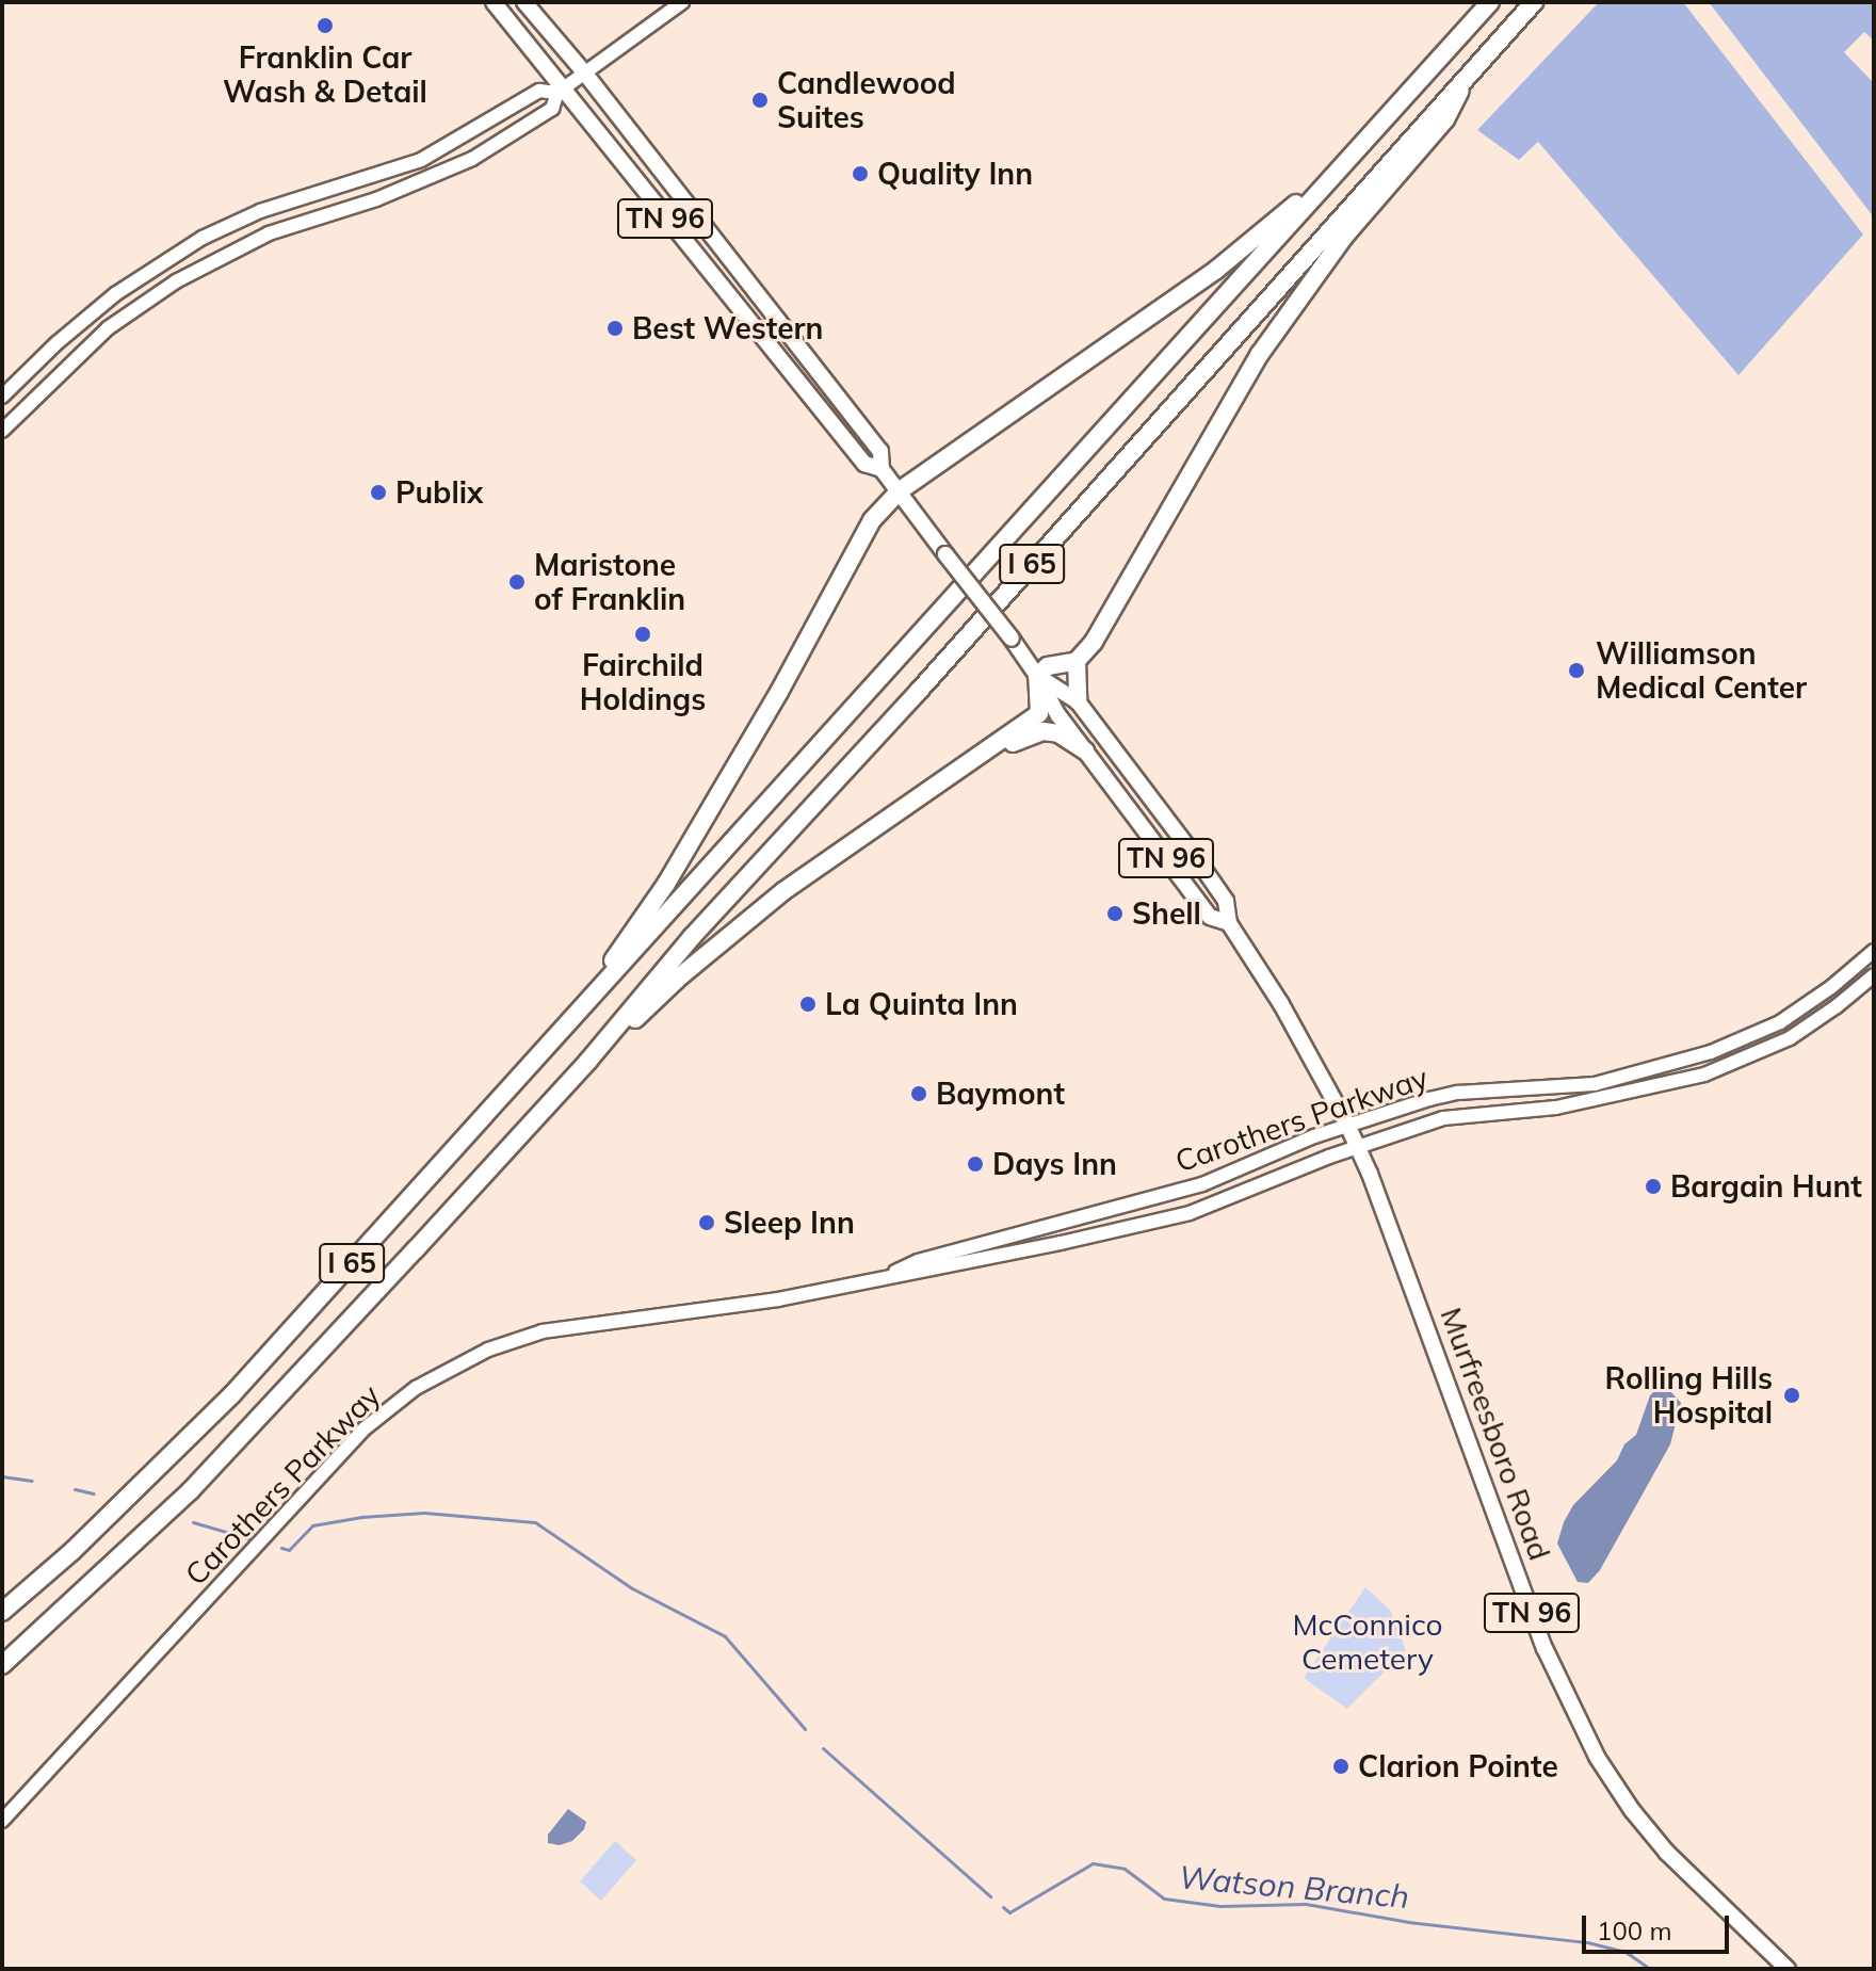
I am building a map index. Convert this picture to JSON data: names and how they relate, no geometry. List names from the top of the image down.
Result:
{
  "streets": {
    "highway": ["I 65"],
    "main road": ["TN 96", "Carothers Parkway", "Murfreesboro Road"]
  },
  "crossings": [
    ["Carothers Parkway", "Murfreesboro Road"]
  ],
  "water": ["Watson Branch"],
  "parks": ["McConnico Cemetery"],
  "places": [
    "Franklin Car Wash & Detail",
    "Candlewood Suites",
    "Quality Inn",
    "Best Western",
    "Publix",
    "Maristone of Franklin",
    "Fairchild Holdings",
    "Williamson Medical Center",
    "Shell",
    "La Quinta Inn",
    "Baymont",
    "Days Inn",
    "Bargain Hunt",
    "Sleep Inn",
    "Rolling Hills Hospital",
    "Clarion Pointe"
  ],
  "scale_bar": "100 m"
}
